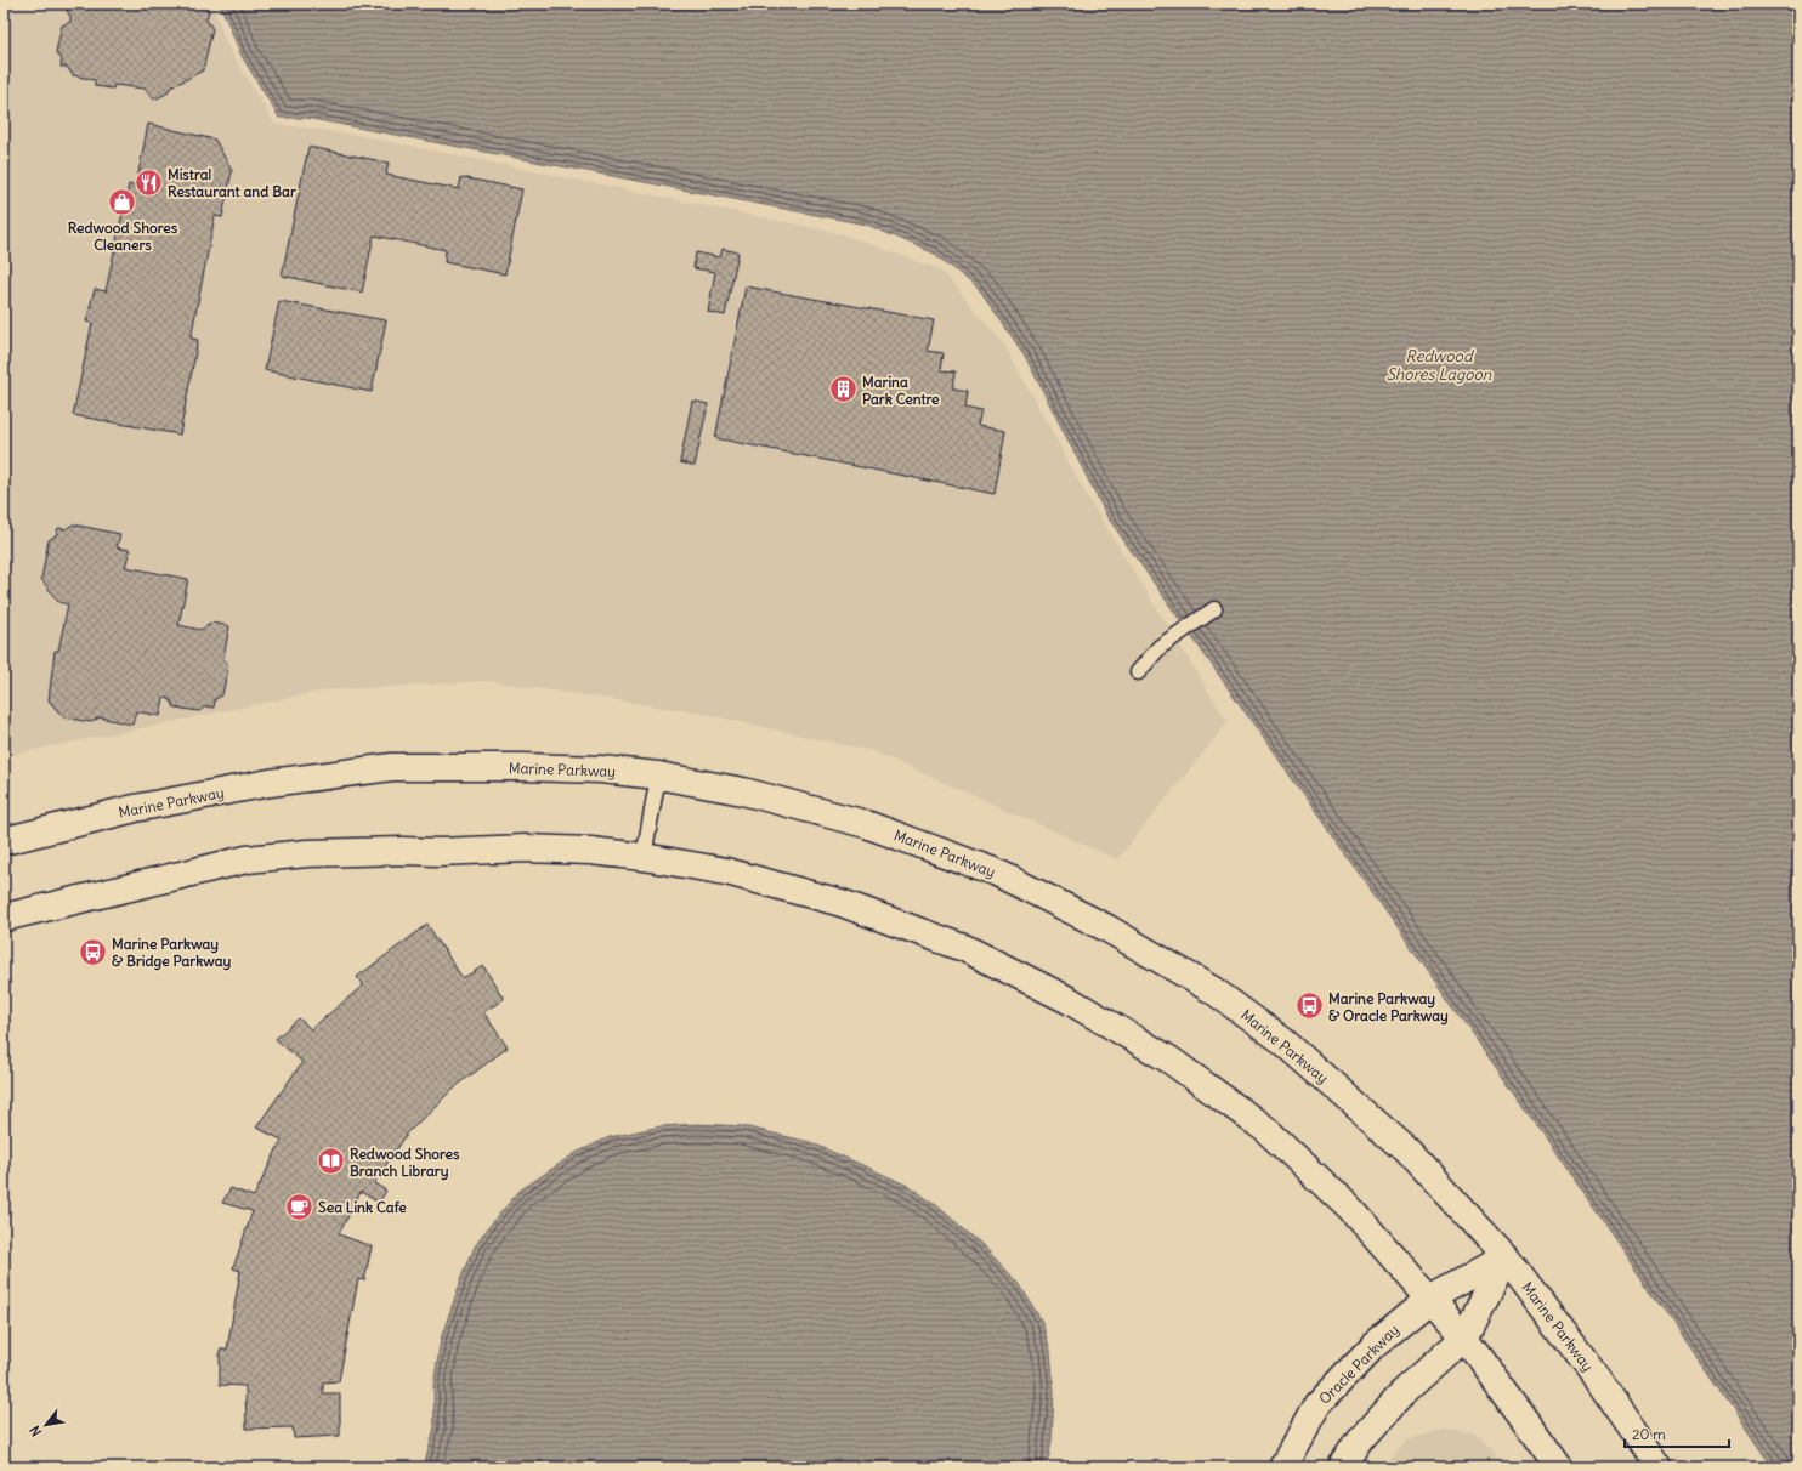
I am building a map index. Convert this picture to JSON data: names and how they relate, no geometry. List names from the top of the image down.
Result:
{
  "streets": {
    "main road": ["Marine Parkway", "Oracle Parkway"]
  },
  "crossings": [
    ["Marine Parkway", "Oracle Parkway"]
  ],
  "water": ["Redwood Shores Lagoon"],
  "places": {
    "restaurant": ["Mistral Restaurant and Bar"],
    "shop": ["Redwood Shores Cleaners"],
    "building": ["Marina Park Centre"],
    "bus stop": ["Marine Parkway & Bridge Parkway", "Marine Parkway & Oracle Parkway"],
    "library": ["Redwood Shores Branch Library"],
    "cafe": ["Sea Link Cafe"]
  },
  "scale_bar": "20 m",
  "north": "bottom left"
}
